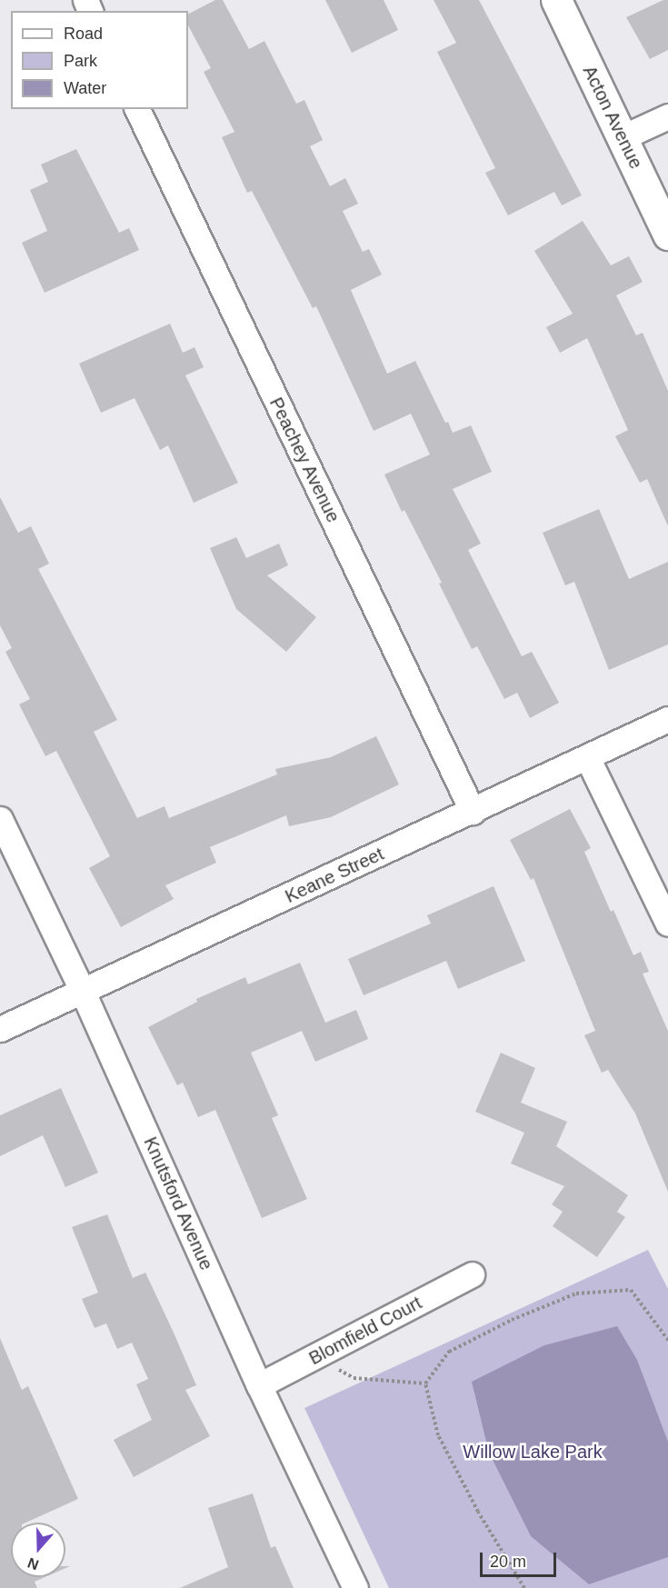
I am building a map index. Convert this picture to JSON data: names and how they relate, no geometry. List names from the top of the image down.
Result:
{
  "streets": {
    "street": [
      "Acton Avenue",
      "Peachey Avenue",
      "Keane Street",
      "Knutsford Avenue",
      "Blomfield Court"
    ]
  },
  "crossings": [
    ["Peachey Avenue", "Keane Street"],
    ["Keane Street", "Knutsford Avenue"],
    ["Knutsford Avenue", "Blomfield Court"]
  ],
  "parks": ["Willow Lake Park"],
  "legend": ["Road", "Park", "Water"],
  "scale_bar": "20 m",
  "north": "bottom"
}
